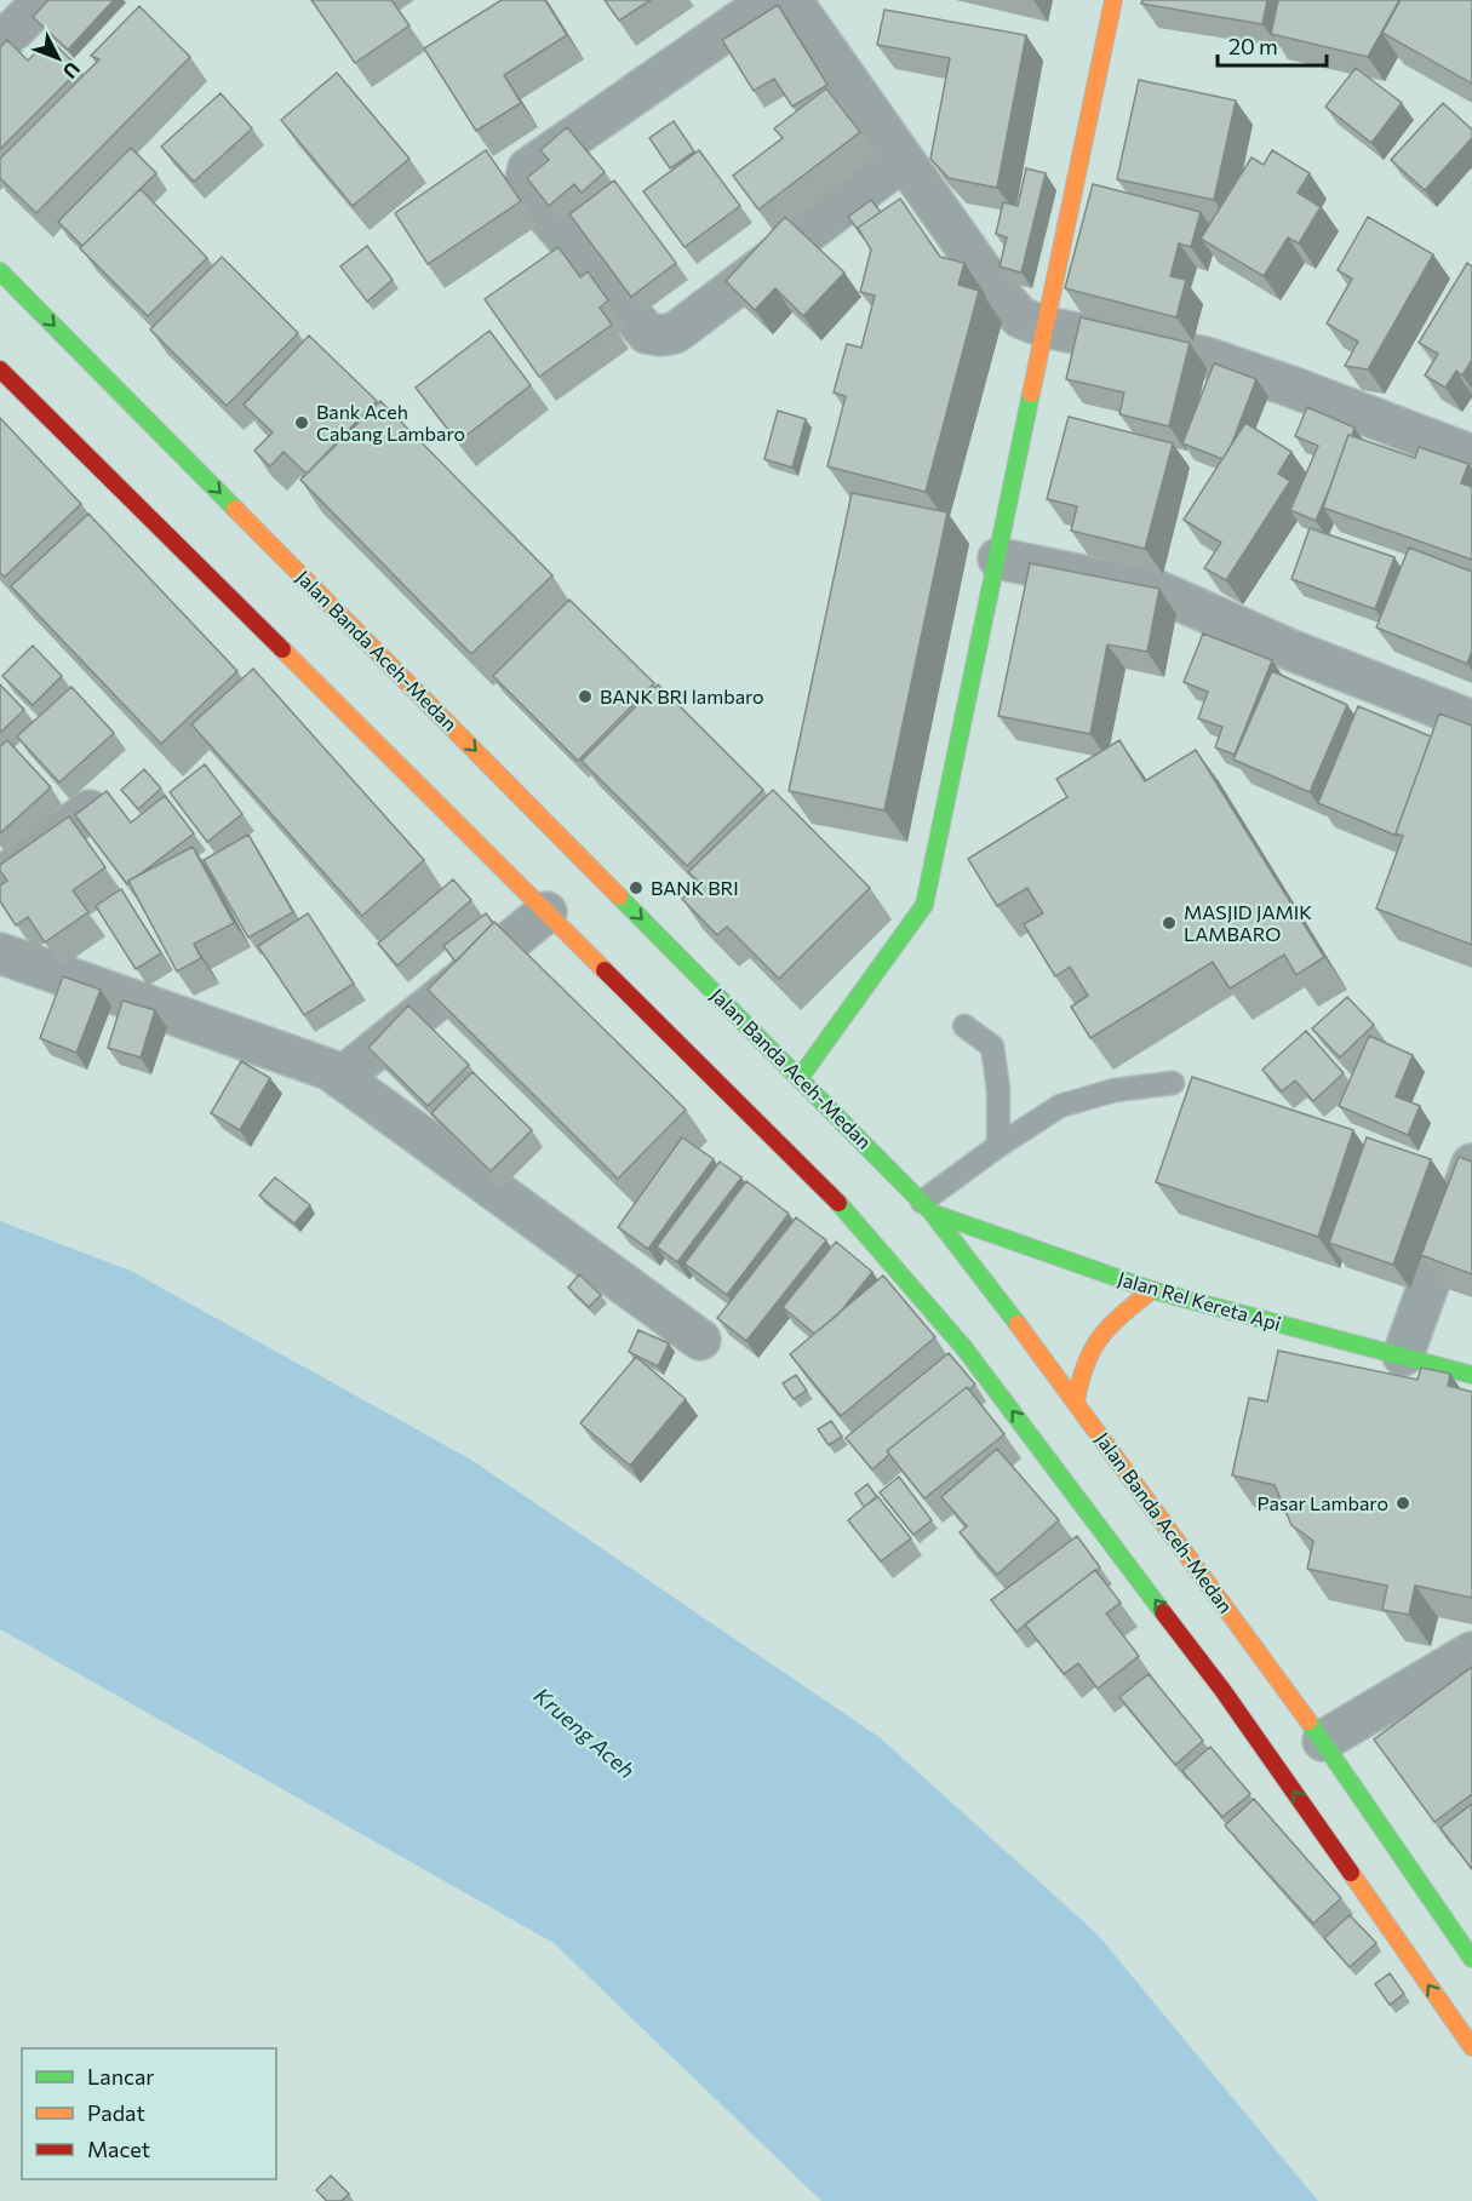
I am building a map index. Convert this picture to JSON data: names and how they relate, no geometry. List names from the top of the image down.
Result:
{
  "streets": {
    "main road": ["Jalan Banda Aceh-Medan", "Jalan Rel Kereta Api"]
  },
  "crossings": [
    ["Jalan Banda Aceh-Medan", "Jalan Rel Kereta Api"]
  ],
  "water": ["Krueng Aceh"],
  "places": [
    "Bank Aceh Cabang Lambaro",
    "BANK BRI lambaro",
    "BANK BRI",
    "MASJID JAMIK LAMBARO",
    "Pasar Lambaro"
  ],
  "legend": ["Lancar", "Padat", "Macet"],
  "scale_bar": "20 m",
  "north": "bottom right"
}
